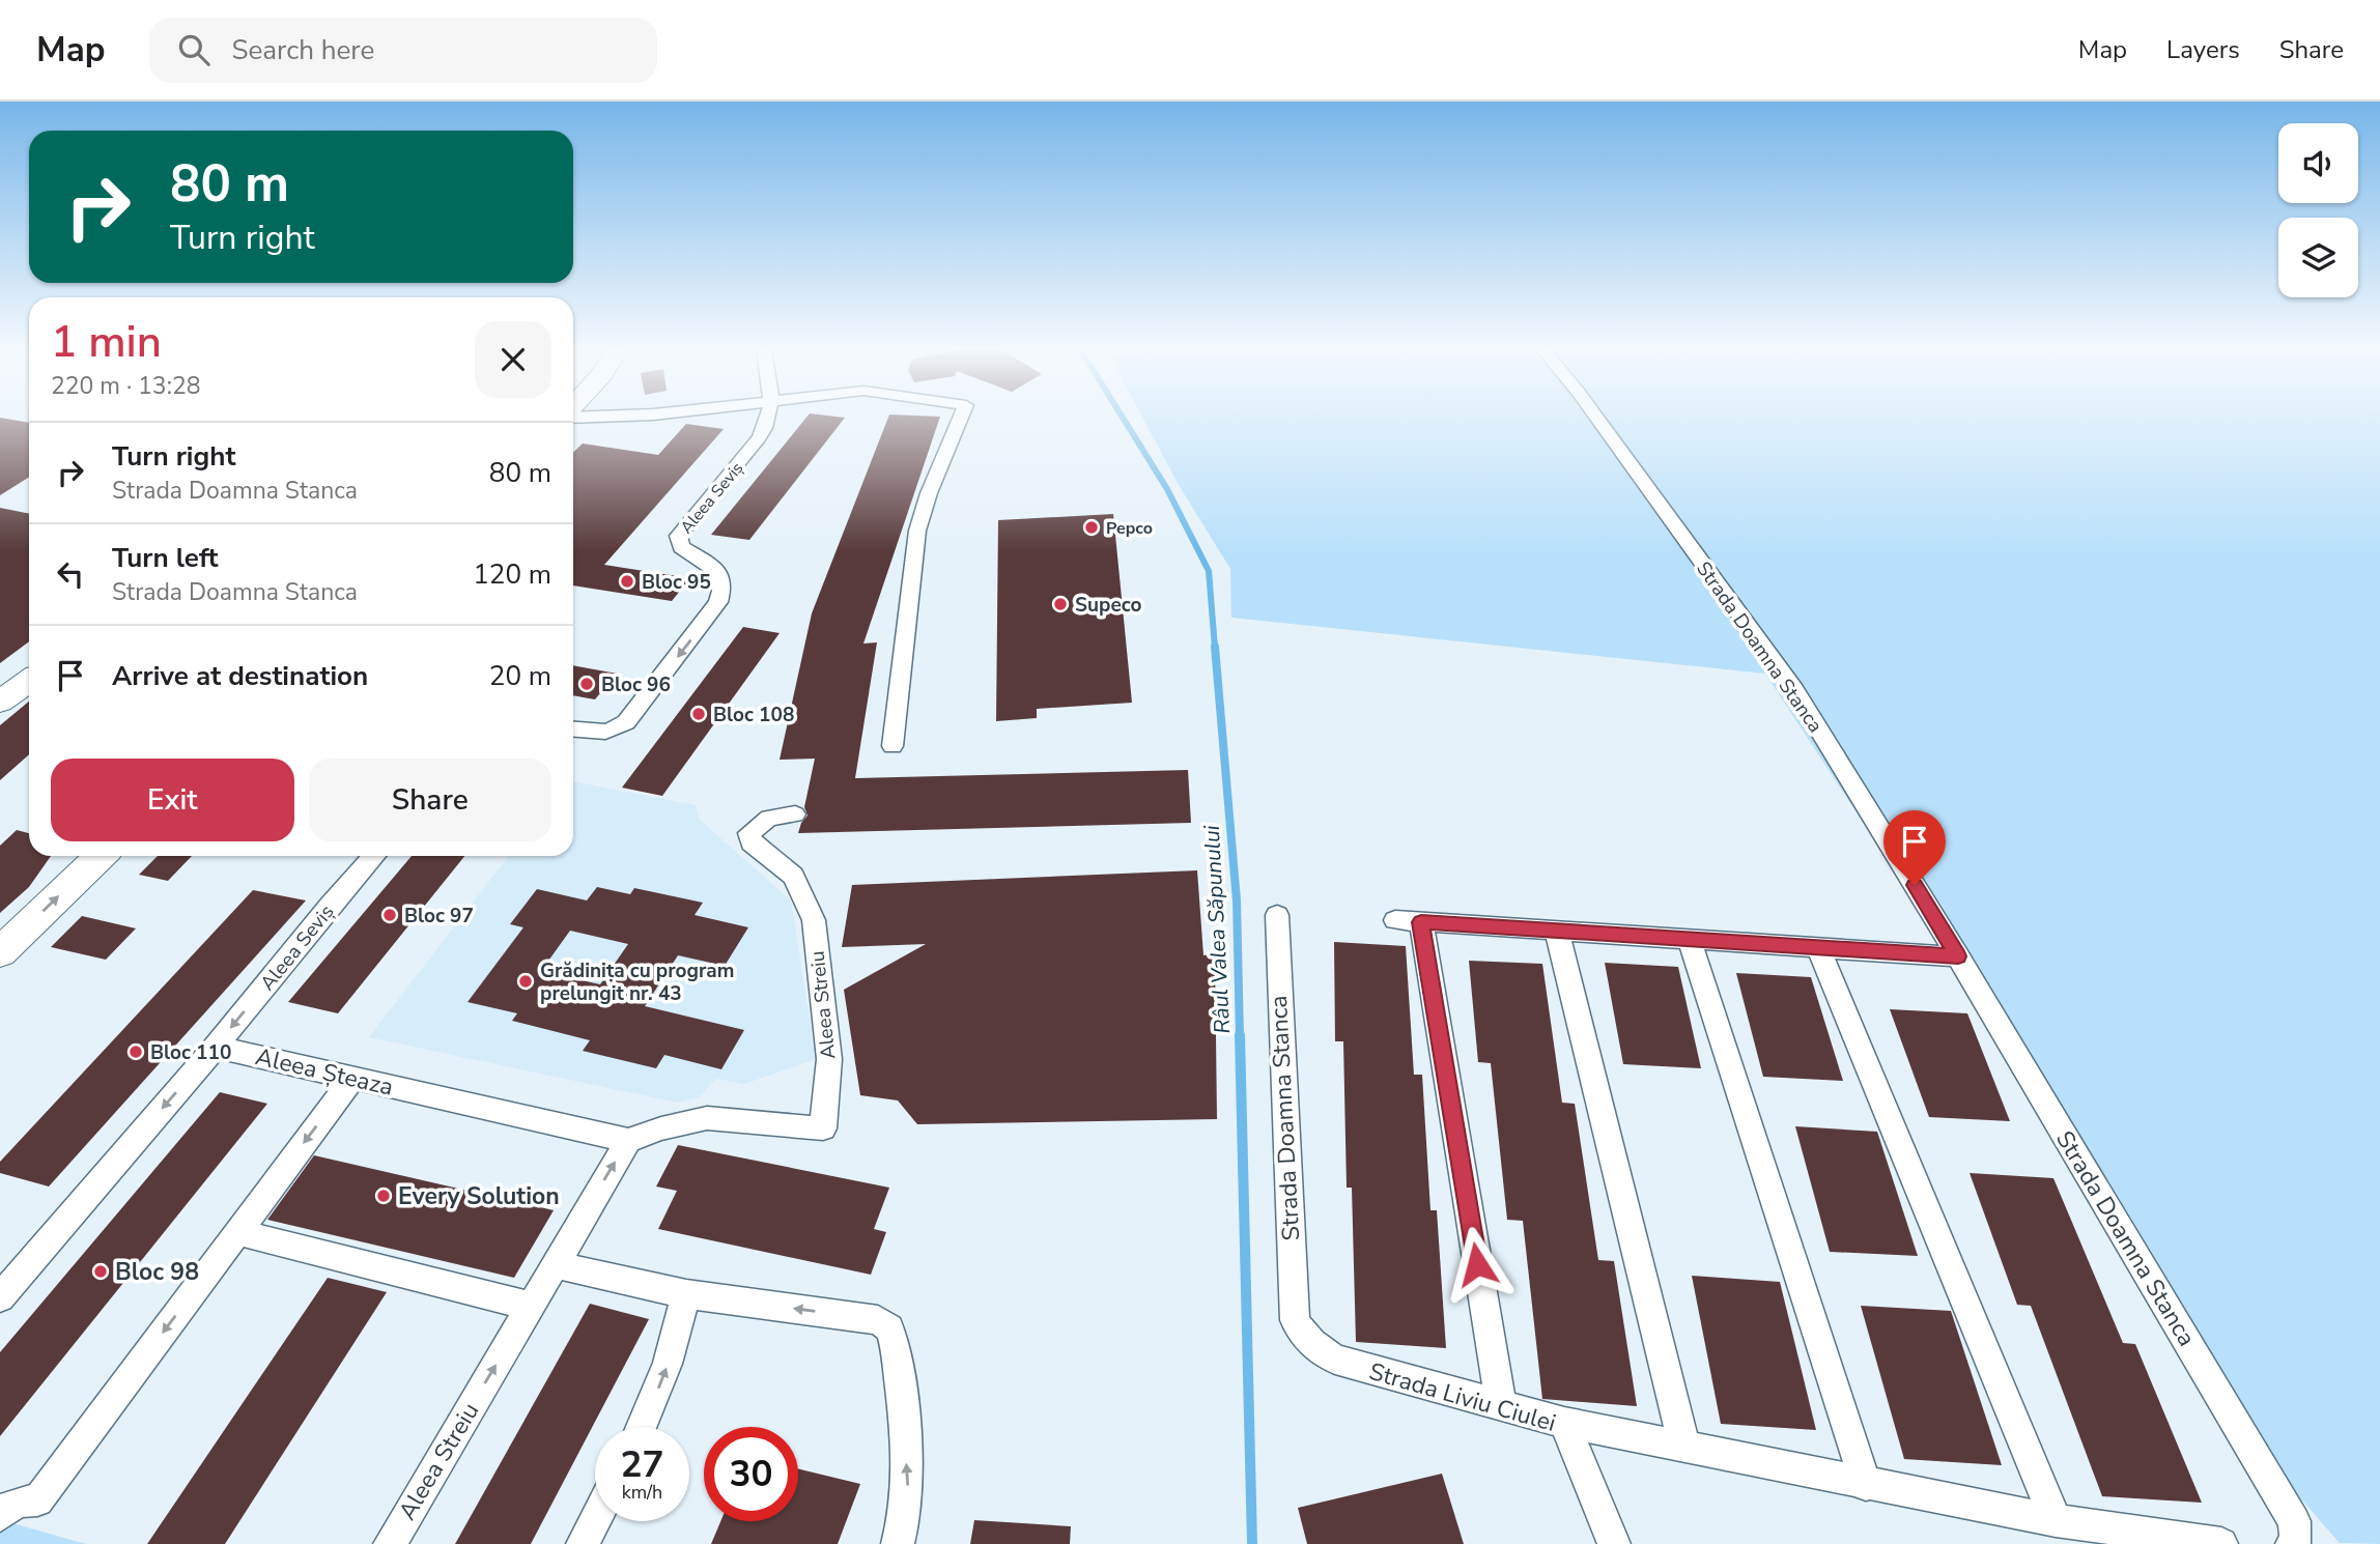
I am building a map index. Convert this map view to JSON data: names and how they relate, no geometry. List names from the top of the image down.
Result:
{
  "streets": {
    "street": [
      "Aleea Seviș",
      "Strada Doamna Stanca",
      "Aleea Streiu",
      "Aleea Șteaza",
      "Strada Liviu Ciulei"
    ]
  },
  "crossings": [
    ["Aleea Seviș", "Aleea Șteaza"],
    ["Strada Doamna Stanca", "Strada Liviu Ciulei"],
    ["Aleea Streiu", "Aleea Șteaza"]
  ],
  "one_way": ["Aleea Streiu"],
  "water": ["Râul Valea Săpunului"],
  "places": [
    "Pepco",
    "Bloc 95",
    "Supeco",
    "Bloc 96",
    "Bloc 108",
    "Bloc 97",
    "Grădinița cu program prelungit nr. 43",
    "Bloc 110",
    "Every Solution",
    "Bloc 98"
  ],
  "page": {
    "header": "Map",
    "search": "Search here",
    "nav": ["Map", "Layers", "Share"],
    "turn": ["80 m", "Turn right"],
    "heading": ["1 min", "220 m · 13:28"],
    "list": [
      {
        "name": "Turn right",
        "note": "Strada Doamna Stanca",
        "value": "80 m"
      },
      {
        "name": "Turn left",
        "note": "Strada Doamna Stanca",
        "value": "120 m"
      },
      {
        "name": "Arrive at destination",
        "value": "20 m"
      }
    ],
    "buttons": ["Exit", "Share"],
    "speed": "27 km/h",
    "limit": "30"
  }
}
